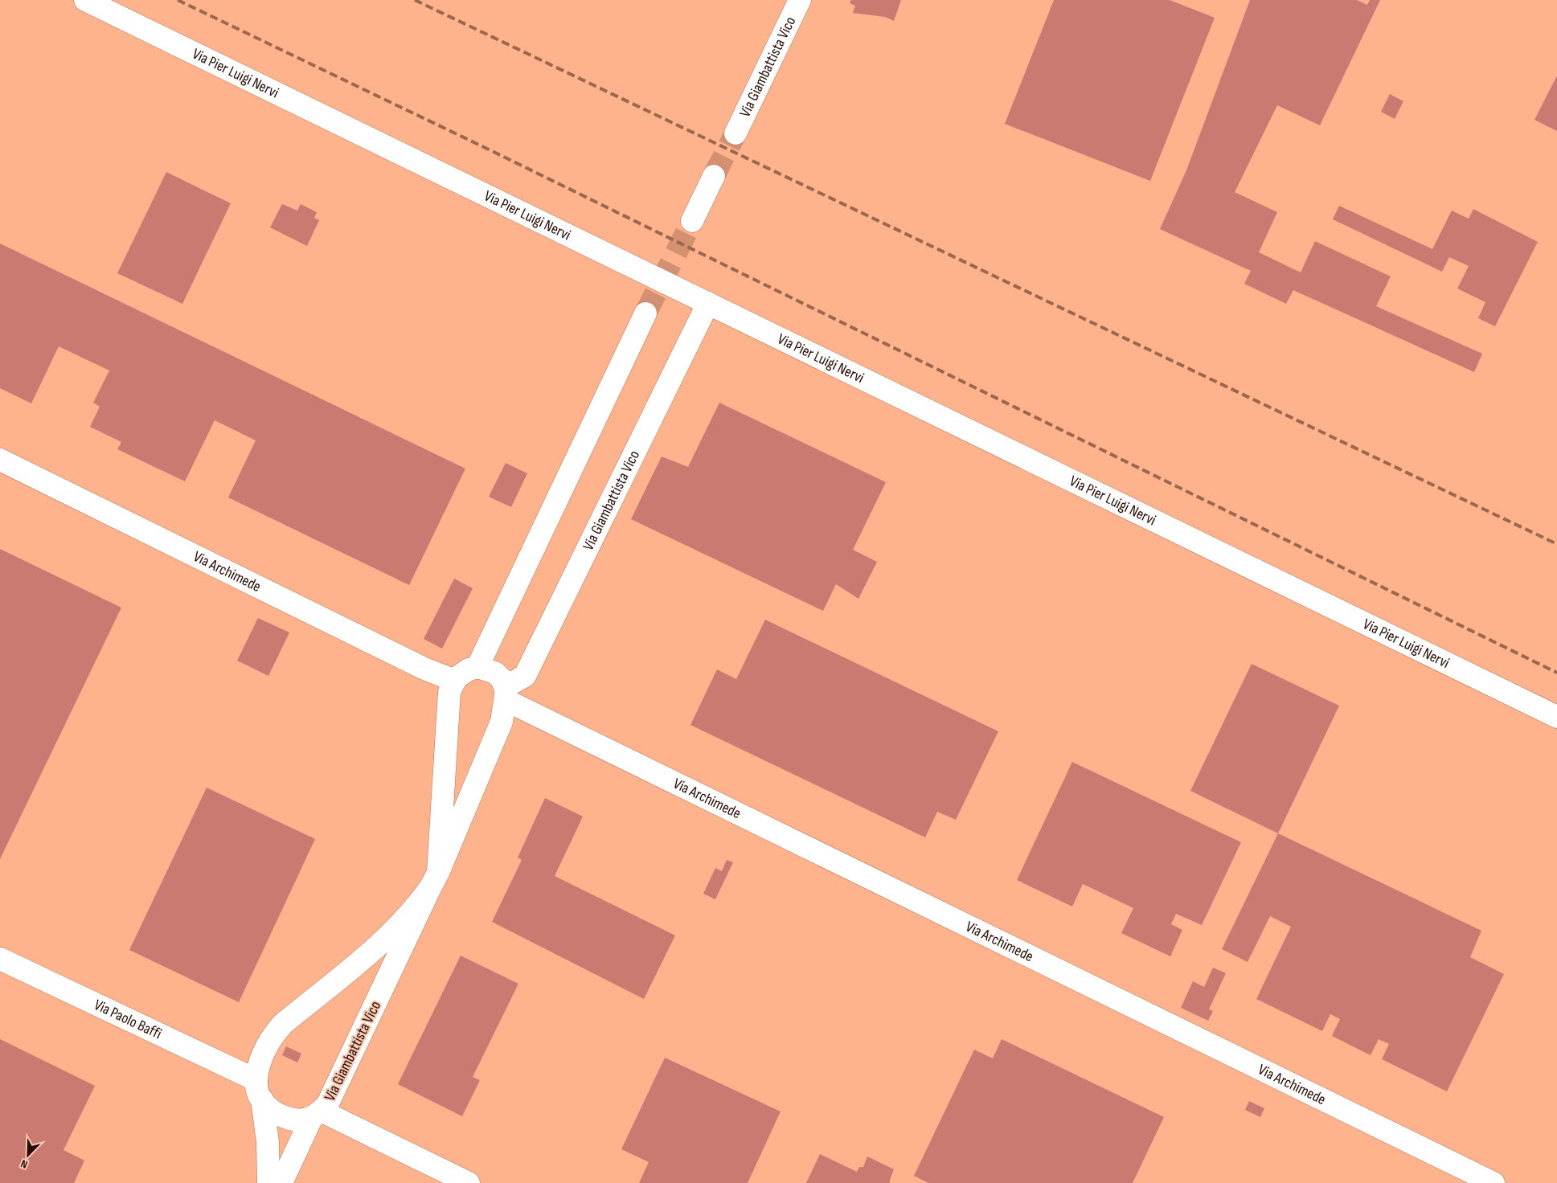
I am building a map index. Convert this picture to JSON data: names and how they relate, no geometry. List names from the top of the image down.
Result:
{
  "streets": {
    "street": [
      "Via Giambattista Vico",
      "Via Pier Luigi Nervi",
      "Via Archimede",
      "Via Paolo Baffi"
    ]
  },
  "crossings": [
    ["Via Giambattista Vico", "Via Pier Luigi Nervi"],
    ["Via Giambattista Vico", "Via Archimede"],
    ["Via Giambattista Vico", "Via Paolo Baffi"]
  ],
  "north": "bottom left"
}
